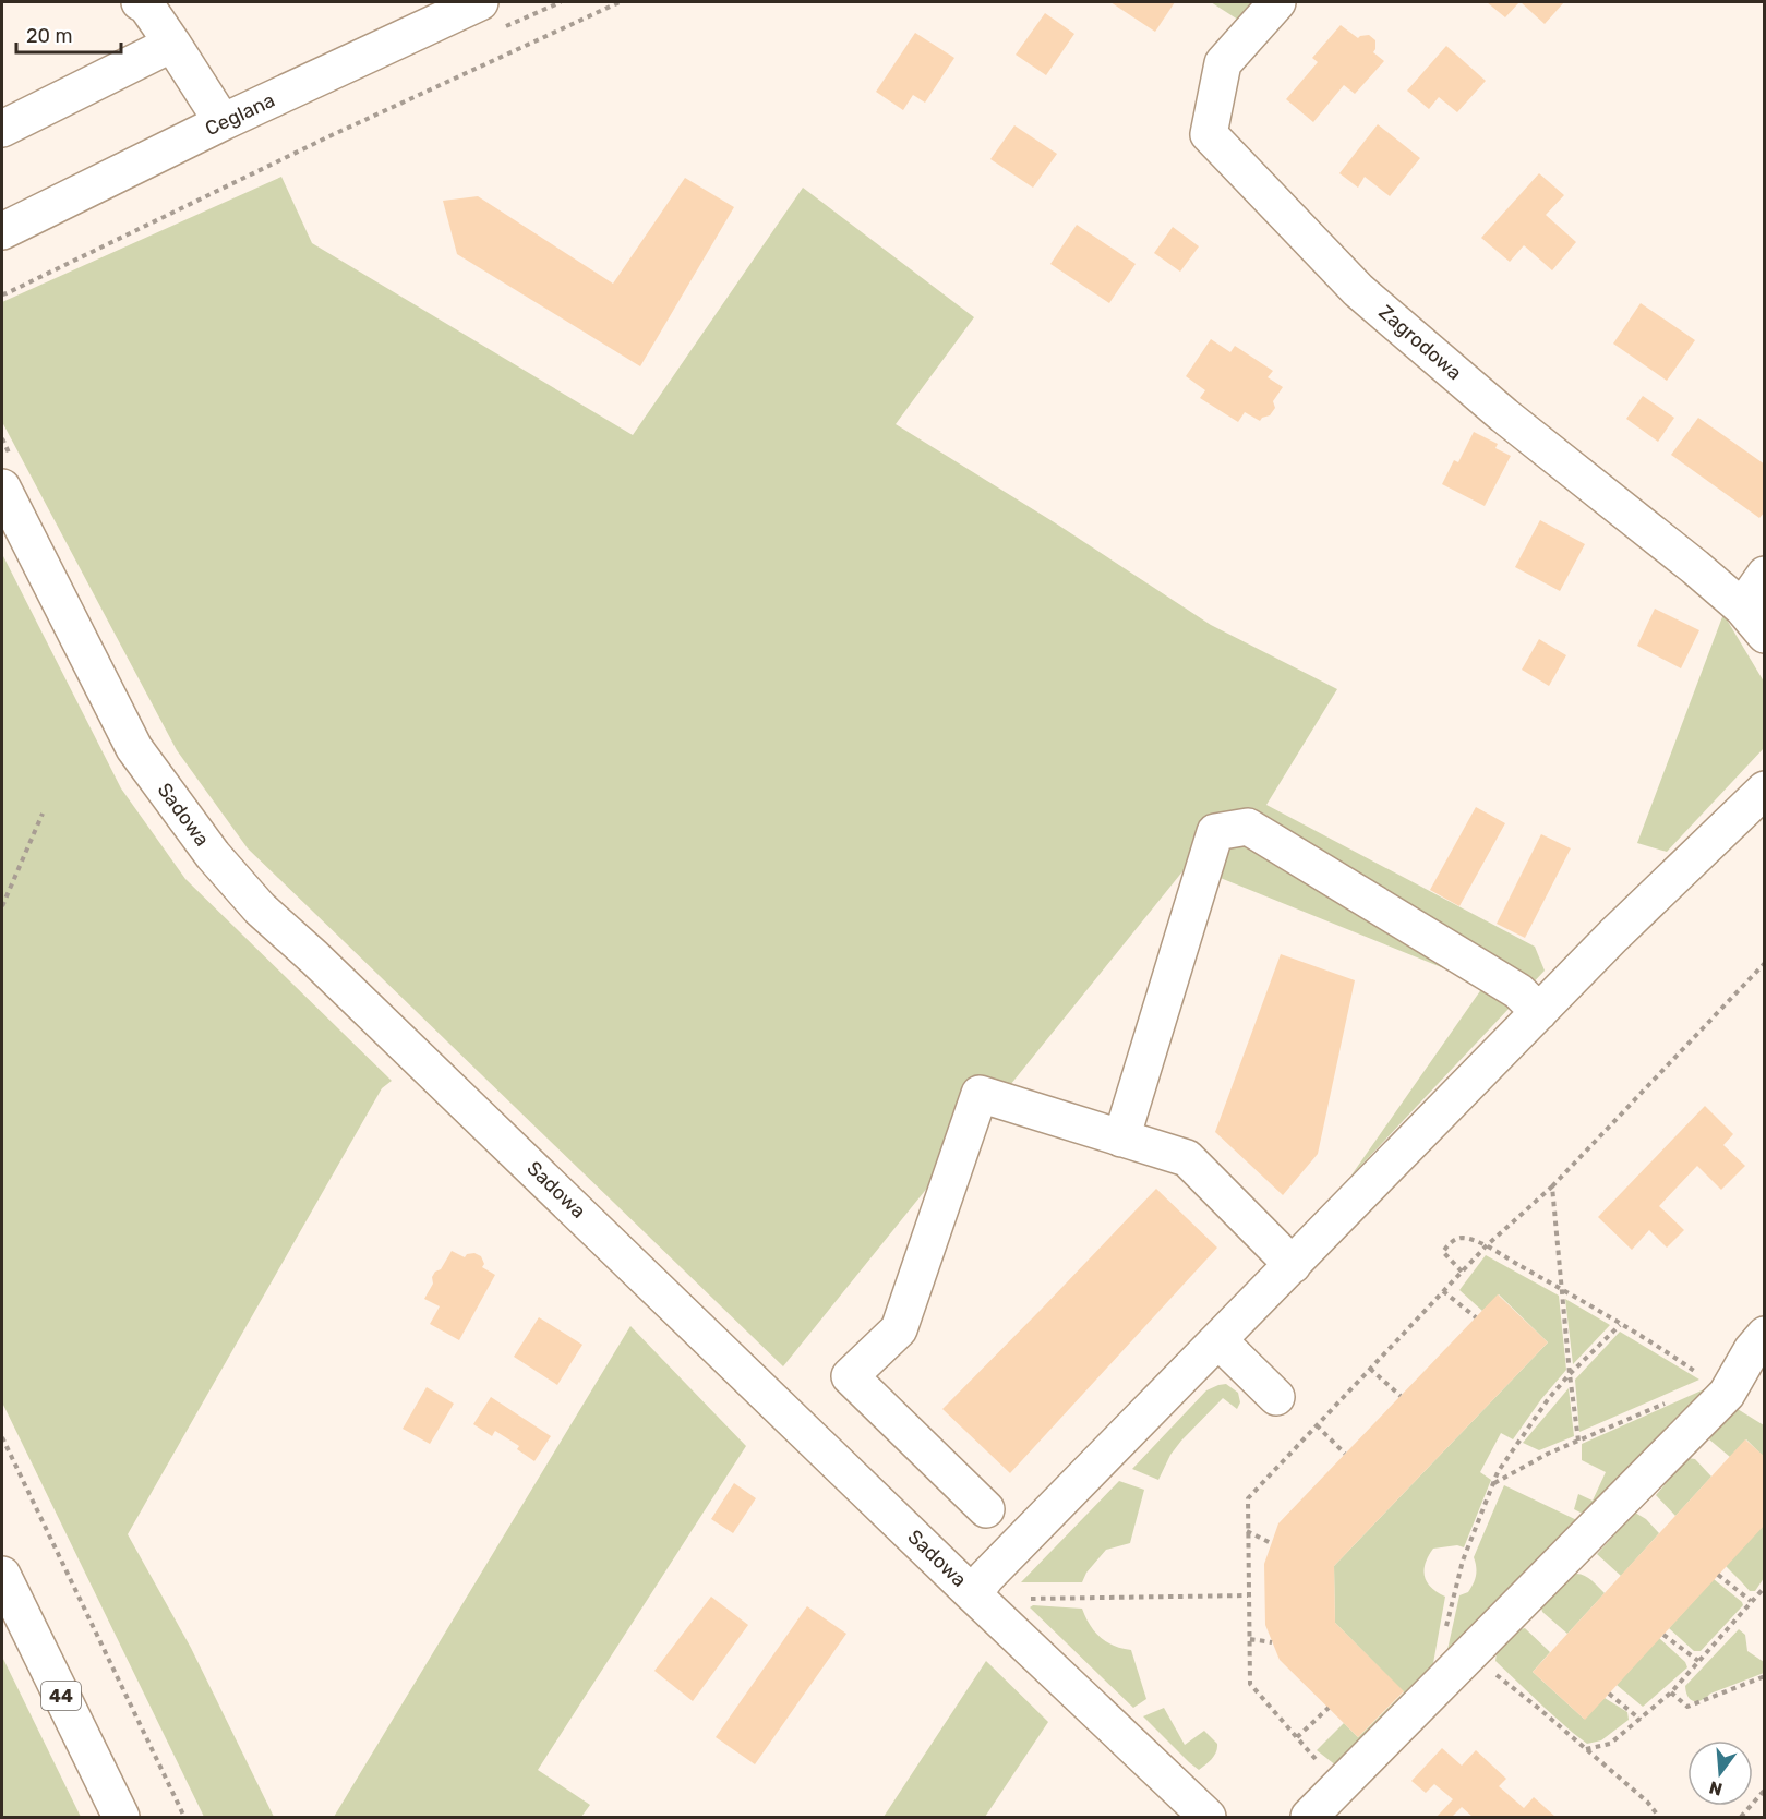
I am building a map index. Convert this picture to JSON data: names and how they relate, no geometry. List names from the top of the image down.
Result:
{
  "streets": {
    "street": [
      "Ceglana",
      "Zagrodowa",
      "Sadowa",
      "44"
    ]
  },
  "scale_bar": "20 m",
  "north": "bottom"
}
